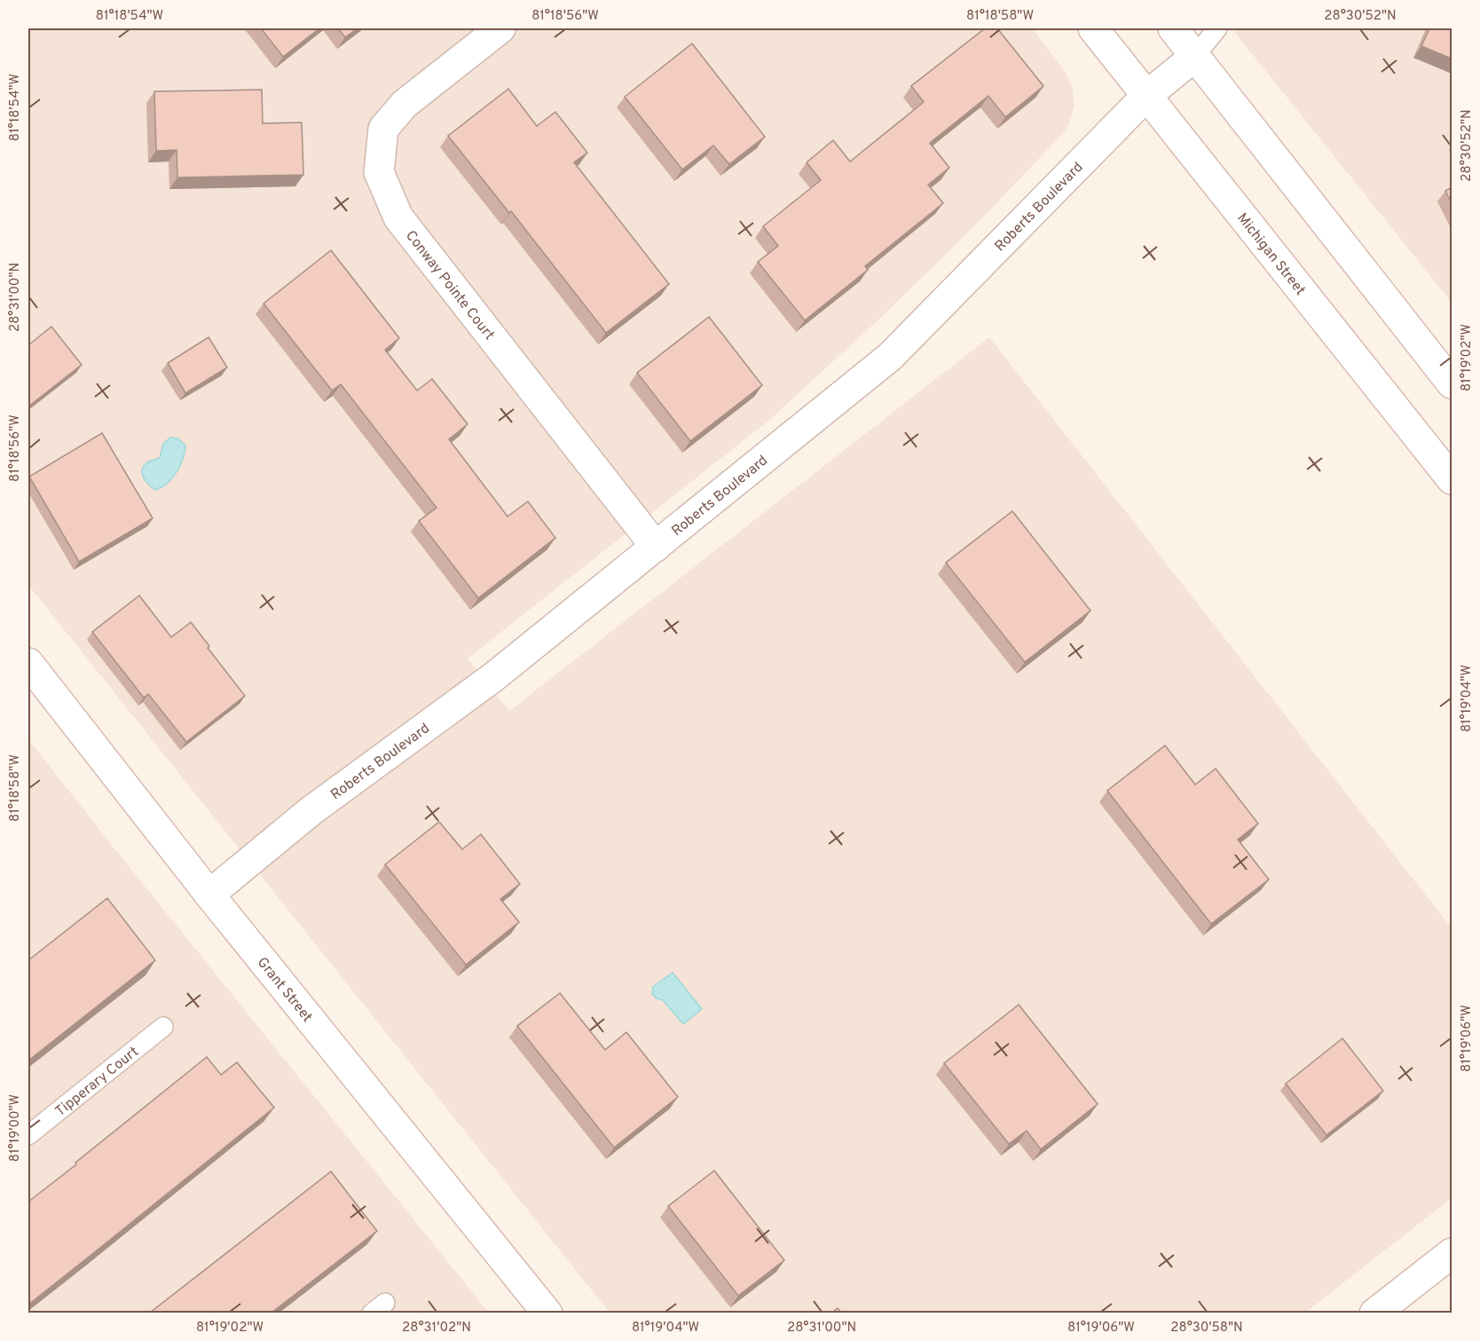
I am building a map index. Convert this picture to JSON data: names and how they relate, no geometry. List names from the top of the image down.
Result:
{
  "streets": {
    "street": [
      "Roberts Boulevard",
      "Michigan Street",
      "Conway Pointe Court",
      "Grant Street"
    ],
    "lane": ["Tipperary Court"]
  },
  "crossings": [
    ["Roberts Boulevard", "Michigan Street"],
    ["Roberts Boulevard", "Conway Pointe Court"],
    ["Roberts Boulevard", "Grant Street"]
  ],
  "coordinates": [
    "81°18'54\"W",
    "81°18'56\"W",
    "81°18'58\"W",
    "28°30'52\"N",
    "28°31'00\"N",
    "81°19'02\"W",
    "81°19'04\"W",
    "81°19'06\"W",
    "81°19'00\"W",
    "28°31'02\"N",
    "28°30'58\"N"
  ]
}
